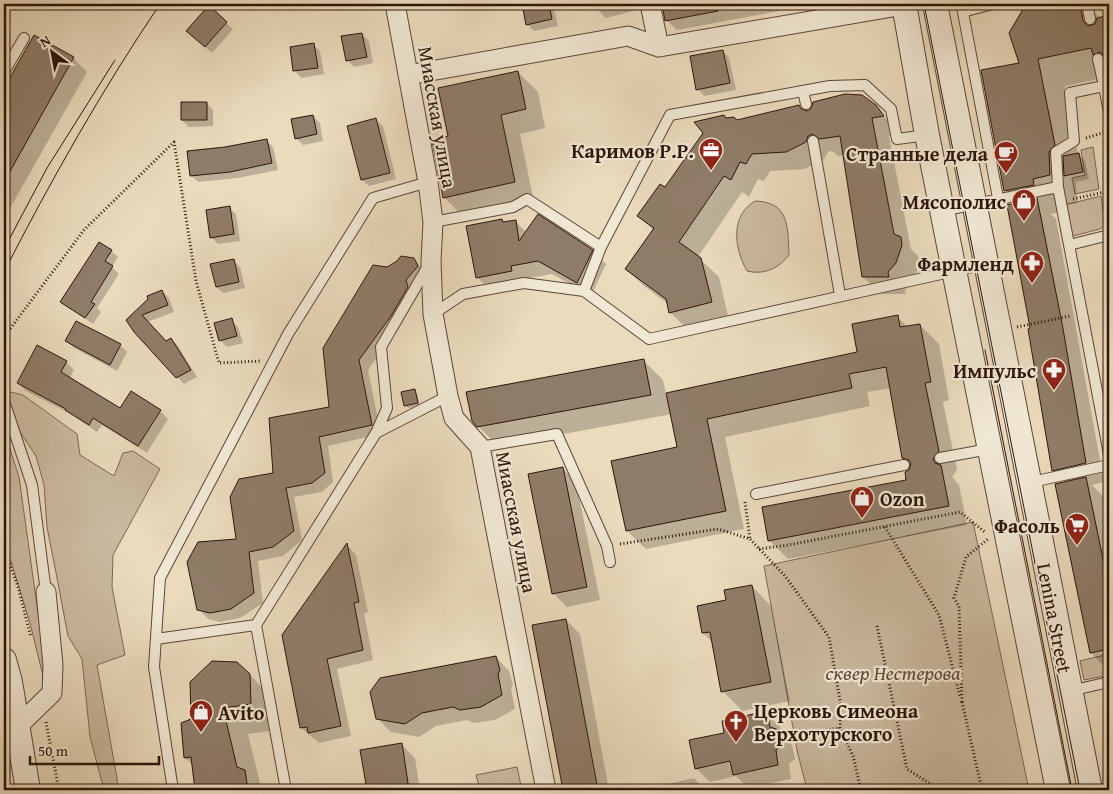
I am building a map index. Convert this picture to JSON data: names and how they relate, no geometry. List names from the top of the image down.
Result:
{
  "streets": {
    "street": ["Миасская улица", "Lenina Street"]
  },
  "parks": ["сквер Нестерова"],
  "places": {
    "office": ["Каримов Р.Р."],
    "cafe": ["Странные дела"],
    "shop": ["Мясополис", "Ozon", "Avito"],
    "pharmacy": ["Фармленд", "Импульс"],
    "supermarket": ["Фасоль"],
    "church": ["Церковь Симеона Верхотурского"]
  },
  "scale_bar": "50 m",
  "north": "top left"
}
